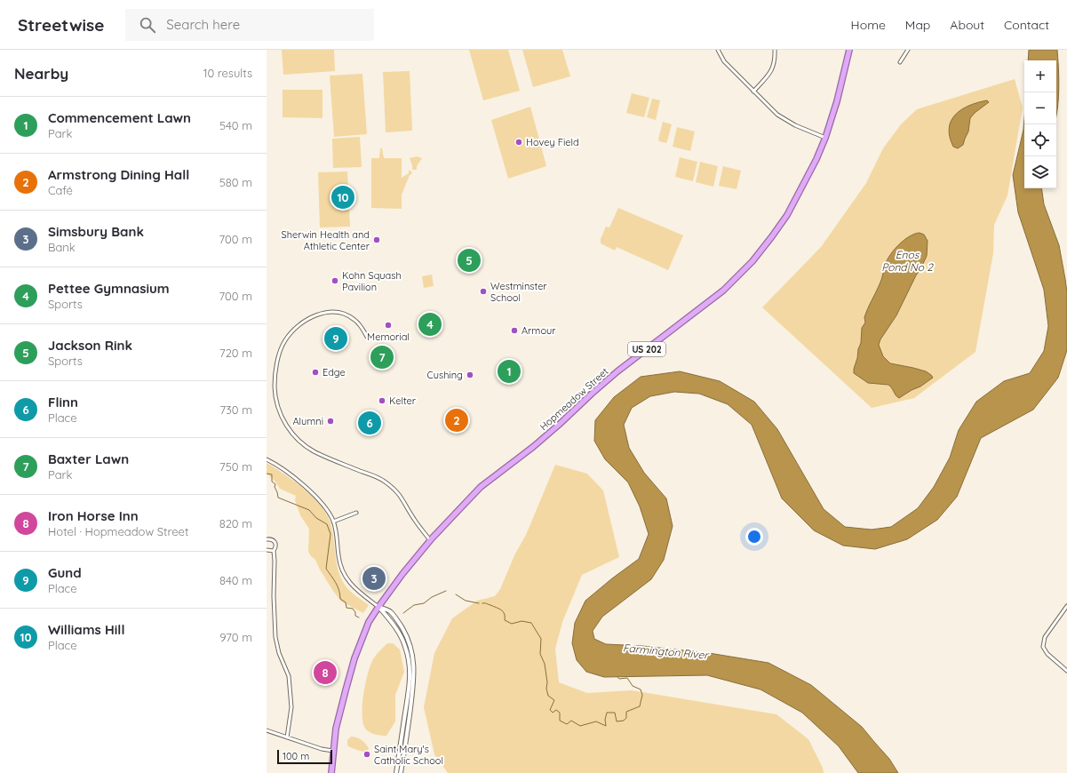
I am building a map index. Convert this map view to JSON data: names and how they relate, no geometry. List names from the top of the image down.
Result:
{
  "streets": {
    "highway": ["US 202", "Hopmeadow Street"]
  },
  "water": ["Enos Pond No 2", "Farmington River"],
  "places": [
    "Hovey Field",
    "Sherwin Health and Athletic Center",
    "Kohn Squash Pavilion",
    "Westminster School",
    "Memorial",
    "Armour",
    "Edge",
    "Cushing",
    "Kelter",
    "Alumni",
    "Saint Mary's Catholic School"
  ],
  "scale_bar": "100 m",
  "page": {
    "header": "Streetwise",
    "search": "Search here",
    "nav": [
      "Home",
      "Map",
      "About",
      "Contact"
    ],
    "heading": ["Nearby", "10 results"],
    "map_buttons": ["+", "−"],
    "list": [
      {
        "mark": "1",
        "name": "Commencement Lawn",
        "note": "Park",
        "value": "540 m"
      },
      {
        "mark": "2",
        "name": "Armstrong Dining Hall",
        "note": "Café",
        "value": "580 m"
      },
      {
        "mark": "3",
        "name": "Simsbury Bank",
        "note": "Bank",
        "value": "700 m"
      },
      {
        "mark": "4",
        "name": "Pettee Gymnasium",
        "note": "Sports",
        "value": "700 m"
      },
      {
        "mark": "5",
        "name": "Jackson Rink",
        "note": "Sports",
        "value": "720 m"
      },
      {
        "mark": "6",
        "name": "Flinn",
        "note": "Place",
        "value": "730 m"
      },
      {
        "mark": "7",
        "name": "Baxter Lawn",
        "note": "Park",
        "value": "750 m"
      },
      {
        "mark": "8",
        "name": "Iron Horse Inn",
        "note": "Hotel · Hopmeadow Street",
        "value": "820 m"
      },
      {
        "mark": "9",
        "name": "Gund",
        "note": "Place",
        "value": "840 m"
      },
      {
        "mark": "10",
        "name": "Williams Hill",
        "note": "Place",
        "value": "970 m"
      }
    ],
    "pins": [
      "10",
      "5",
      "4",
      "9",
      "7",
      "1",
      "2",
      "6",
      "3",
      "8"
    ],
    "scale": "100 m"
  }
}
